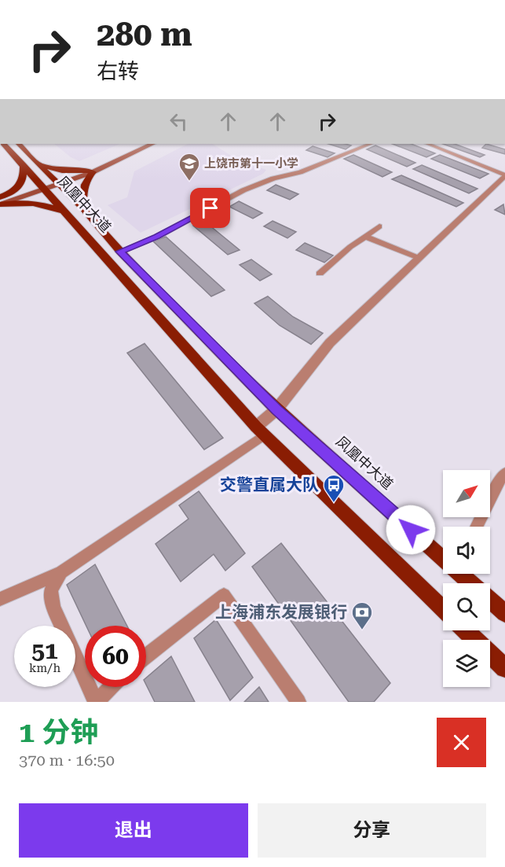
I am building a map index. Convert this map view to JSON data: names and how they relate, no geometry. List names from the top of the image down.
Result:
{
  "streets": {
    "main road": ["凤凰中大道"]
  },
  "places": {
    "school or university": ["上饶市第十一小学"],
    "bus stop": ["交警直属大队"],
    "bank": ["上海浦东发展银行"]
  },
  "north": "top right",
  "page": {
    "turn": ["280 m", "右转"],
    "speed": "51 km/h",
    "limit": "60",
    "heading": ["1 分钟", "370 m · 16:50"],
    "buttons": ["退出", "分享"]
  }
}
